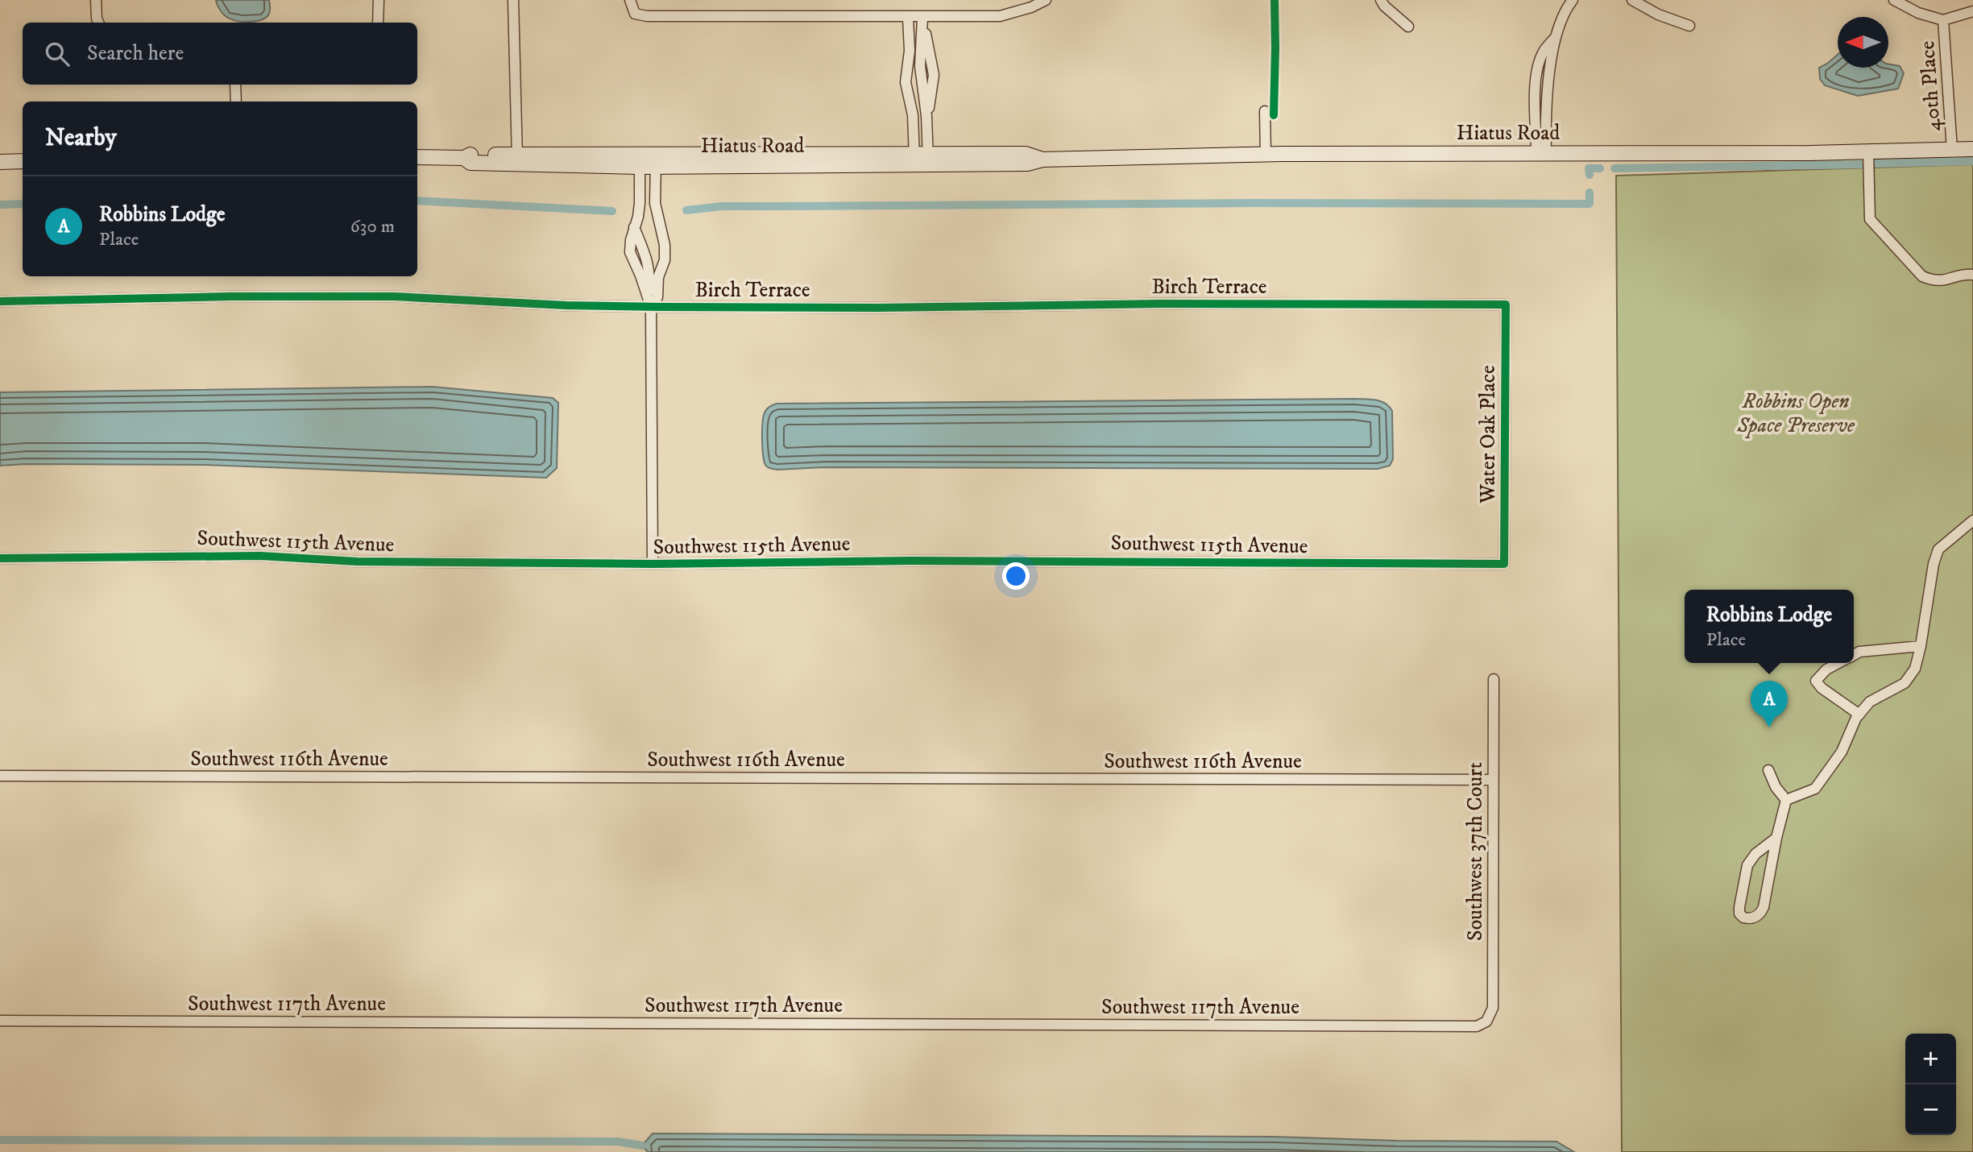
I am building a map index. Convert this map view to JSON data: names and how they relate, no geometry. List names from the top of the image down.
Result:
{
  "streets": {
    "street": [
      "40th Place",
      "Hiatus Road",
      "Birch Terrace",
      "Water Oak Place",
      "Southwest 115th Avenue",
      "Southwest 116th Avenue",
      "Southwest 37th Court",
      "Southwest 117th Avenue"
    ]
  },
  "crossings": [
    ["40th Place", "Hiatus Road"],
    ["Birch Terrace", "Water Oak Place"],
    ["Water Oak Place", "Southwest 115th Avenue"],
    ["Southwest 116th Avenue", "Southwest 37th Court"],
    ["Southwest 37th Court", "Southwest 117th Avenue"]
  ],
  "parks": ["Robbins Open Space Preserve"],
  "north": "left",
  "page": {
    "search": "Search here",
    "heading": "Nearby",
    "list": [
      {
        "mark": "A",
        "name": "Robbins Lodge",
        "note": "Place",
        "value": "630 m"
      }
    ],
    "popup": ["Robbins Lodge", "Place"],
    "pins": "A",
    "map_buttons": ["+", "−"]
  }
}
